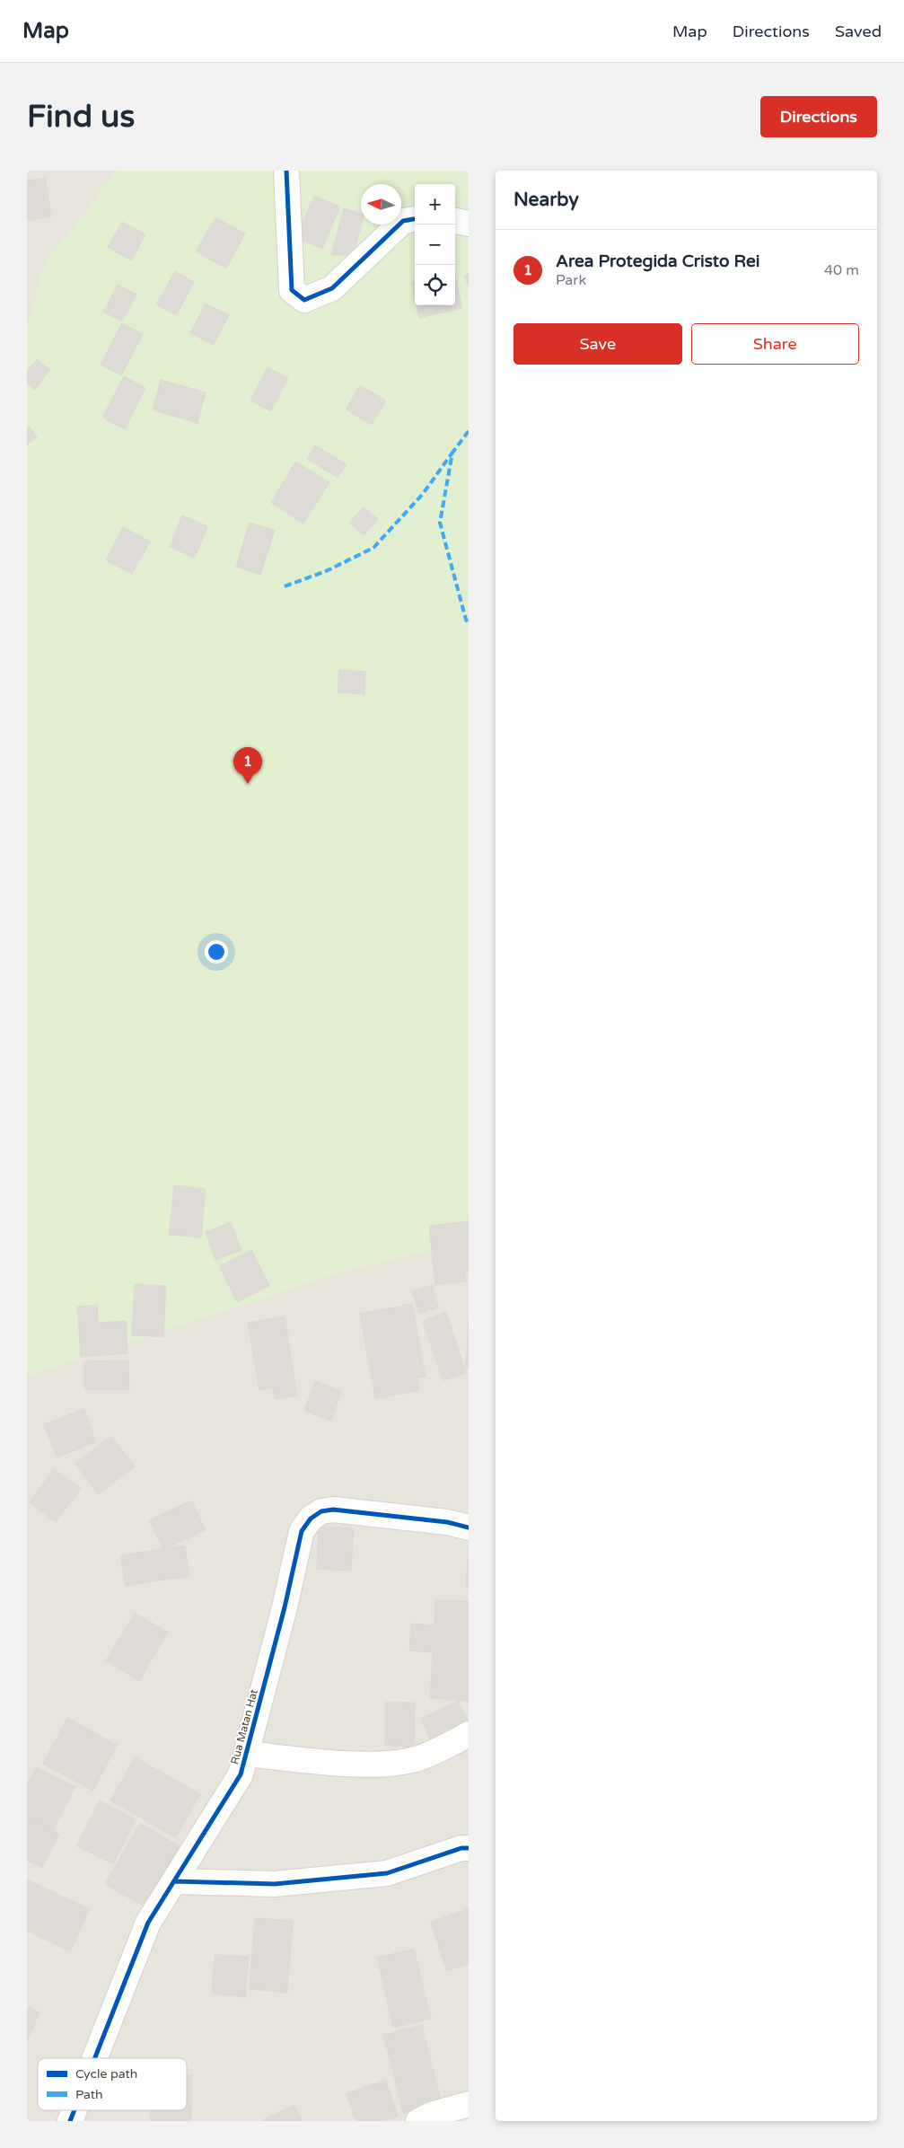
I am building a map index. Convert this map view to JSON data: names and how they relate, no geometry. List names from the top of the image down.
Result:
{
  "streets": {
    "street": ["Rua Matan Hat"]
  },
  "legend": ["Cycle path", "Path"],
  "north": "left",
  "page": {
    "header": "Map",
    "nav": ["Map", "Directions", "Saved"],
    "buttons": [
      "Directions",
      ["Save", "Share"]
    ],
    "title": "Find us",
    "heading": "Nearby",
    "map_buttons": ["+", "−"],
    "list": [
      {
        "mark": "1",
        "name": "Area Protegida Cristo Rei",
        "note": "Park",
        "value": "40 m"
      }
    ],
    "pins": "1"
  }
}
